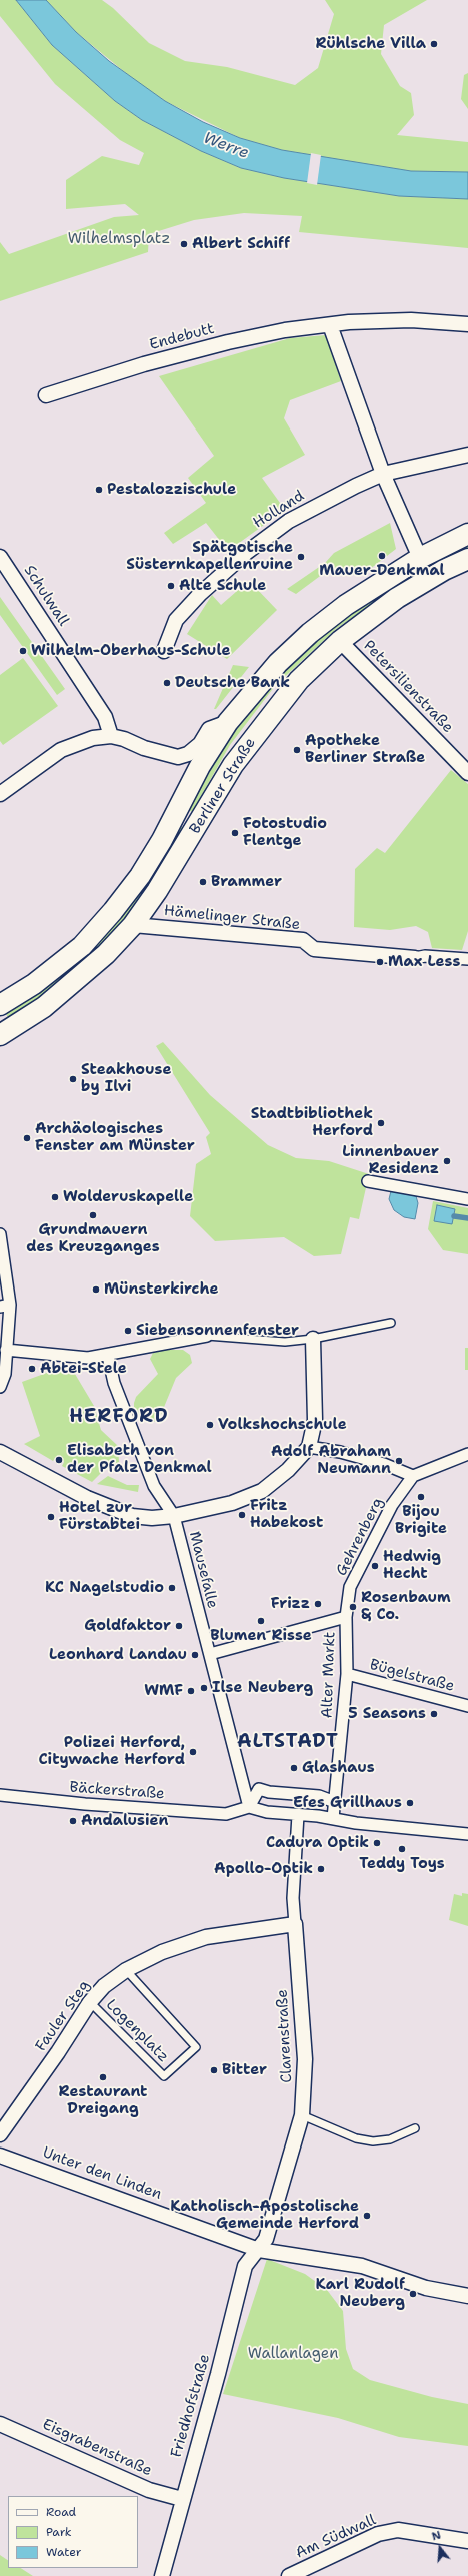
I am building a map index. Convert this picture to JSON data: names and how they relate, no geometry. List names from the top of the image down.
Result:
{
  "streets": {
    "main road": ["Berliner Straße"],
    "street": [
      "Endebutt",
      "Holland",
      "Schulwall",
      "Petersilienstraße",
      "Hämelinger Straße",
      "Gehrenberg",
      "Mausefalle",
      "Alter Markt",
      "Bügelstraße",
      "Bäckerstraße",
      "Fauler Steg",
      "Clarenstraße",
      "Unter den Linden",
      "Friedhofstraße",
      "Eisgrabenstraße",
      "Am Südwall"
    ],
    "lane": ["Logenplatz"]
  },
  "crossings": [
    ["Petersilienstraße", "Berliner Straße"],
    ["Berliner Straße", "Hämelinger Straße"],
    ["Gehrenberg", "Alter Markt"],
    ["Mausefalle", "Alter Markt"],
    ["Alter Markt", "Bügelstraße"],
    ["Fauler Steg", "Logenplatz"],
    ["Fauler Steg", "Clarenstraße"],
    ["Clarenstraße", "Unter den Linden"],
    ["Clarenstraße", "Friedhofstraße"],
    ["Unter den Linden", "Friedhofstraße"],
    ["Friedhofstraße", "Eisgrabenstraße"]
  ],
  "districts": ["HERFORD", "ALTSTADT"],
  "water": ["Werre"],
  "parks": ["Wilhelmsplatz", "Wallanlagen"],
  "places": [
    "Rühlsche Villa",
    "Albert Schiff",
    "Pestalozzischule",
    "Mauer-Denkmal",
    "Spätgotische Süsternkapellenruine",
    "Alte Schule",
    "Wilhelm-Oberhaus-Schule",
    "Deutsche Bank",
    "Apotheke Berliner Straße",
    "Fotostudio Flentge",
    "Brammer",
    "Max Less",
    "Steakhouse by Ilvi",
    "Stadtbibliothek Herford",
    "Archäologisches Fenster am Münster",
    "Linnenbauer Residenz",
    "Wolderuskapelle",
    "Grundmauern des Kreuzganges",
    "Münsterkirche",
    "Siebensonnenfenster",
    "Abtei-Stele",
    "Volkshochschule",
    "Elisabeth von der Pfalz Denkmal",
    "Adolf Abraham Neumann",
    "Bijou Brigite",
    "Fritz Habekost",
    "Hotel zur Fürstabtei",
    "Hedwig Hecht",
    "KC Nagelstudio",
    "Frizz",
    "Rosenbaum & Co.",
    "Blumen Risse",
    "Goldfaktor",
    "Leonhard Landau",
    "Ilse Neuberg",
    "WMF",
    "5 Seasons",
    "Polizei Herford, Citywache Herford",
    "Glashaus",
    "Efes Grillhaus",
    "Andalusien",
    "Cadura Optik",
    "Teddy Toys",
    "Apollo-Optik",
    "Bitter",
    "Restaurant Dreigang",
    "Katholisch-Apostolische Gemeinde Herford",
    "Karl Rudolf Neuberg"
  ],
  "legend": ["Road", "Park", "Water"],
  "north": "top"
}
